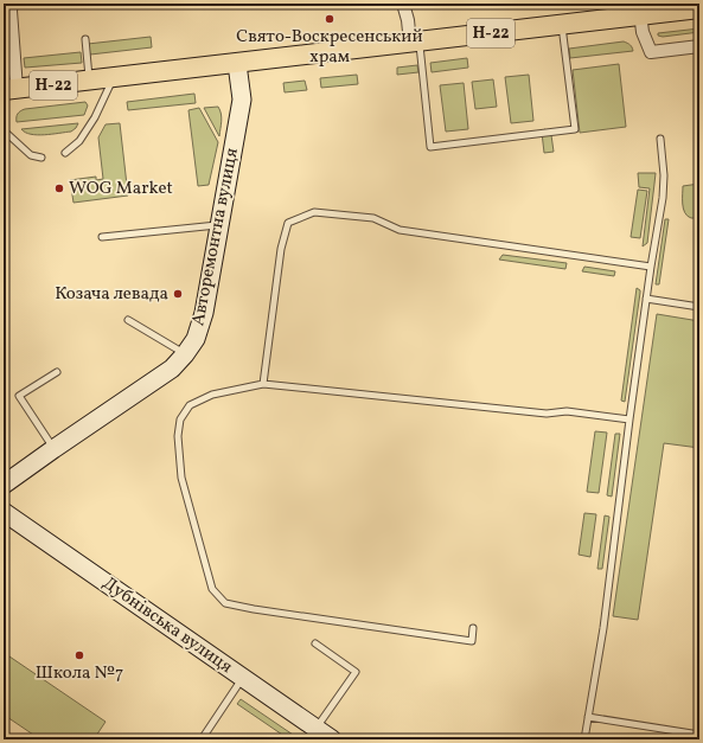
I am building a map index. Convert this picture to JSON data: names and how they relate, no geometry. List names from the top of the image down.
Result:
{
  "streets": {
    "main road": ["Н-22"],
    "street": ["Авторемонтна вулиця", "Дубнівська вулиця"]
  },
  "crossings": [
    ["Н-22", "Авторемонтна вулиця"]
  ],
  "places": [
    "Свято-Воскресенський храм",
    "WOG Market",
    "Козача левада",
    "Школа №7"
  ]
}
